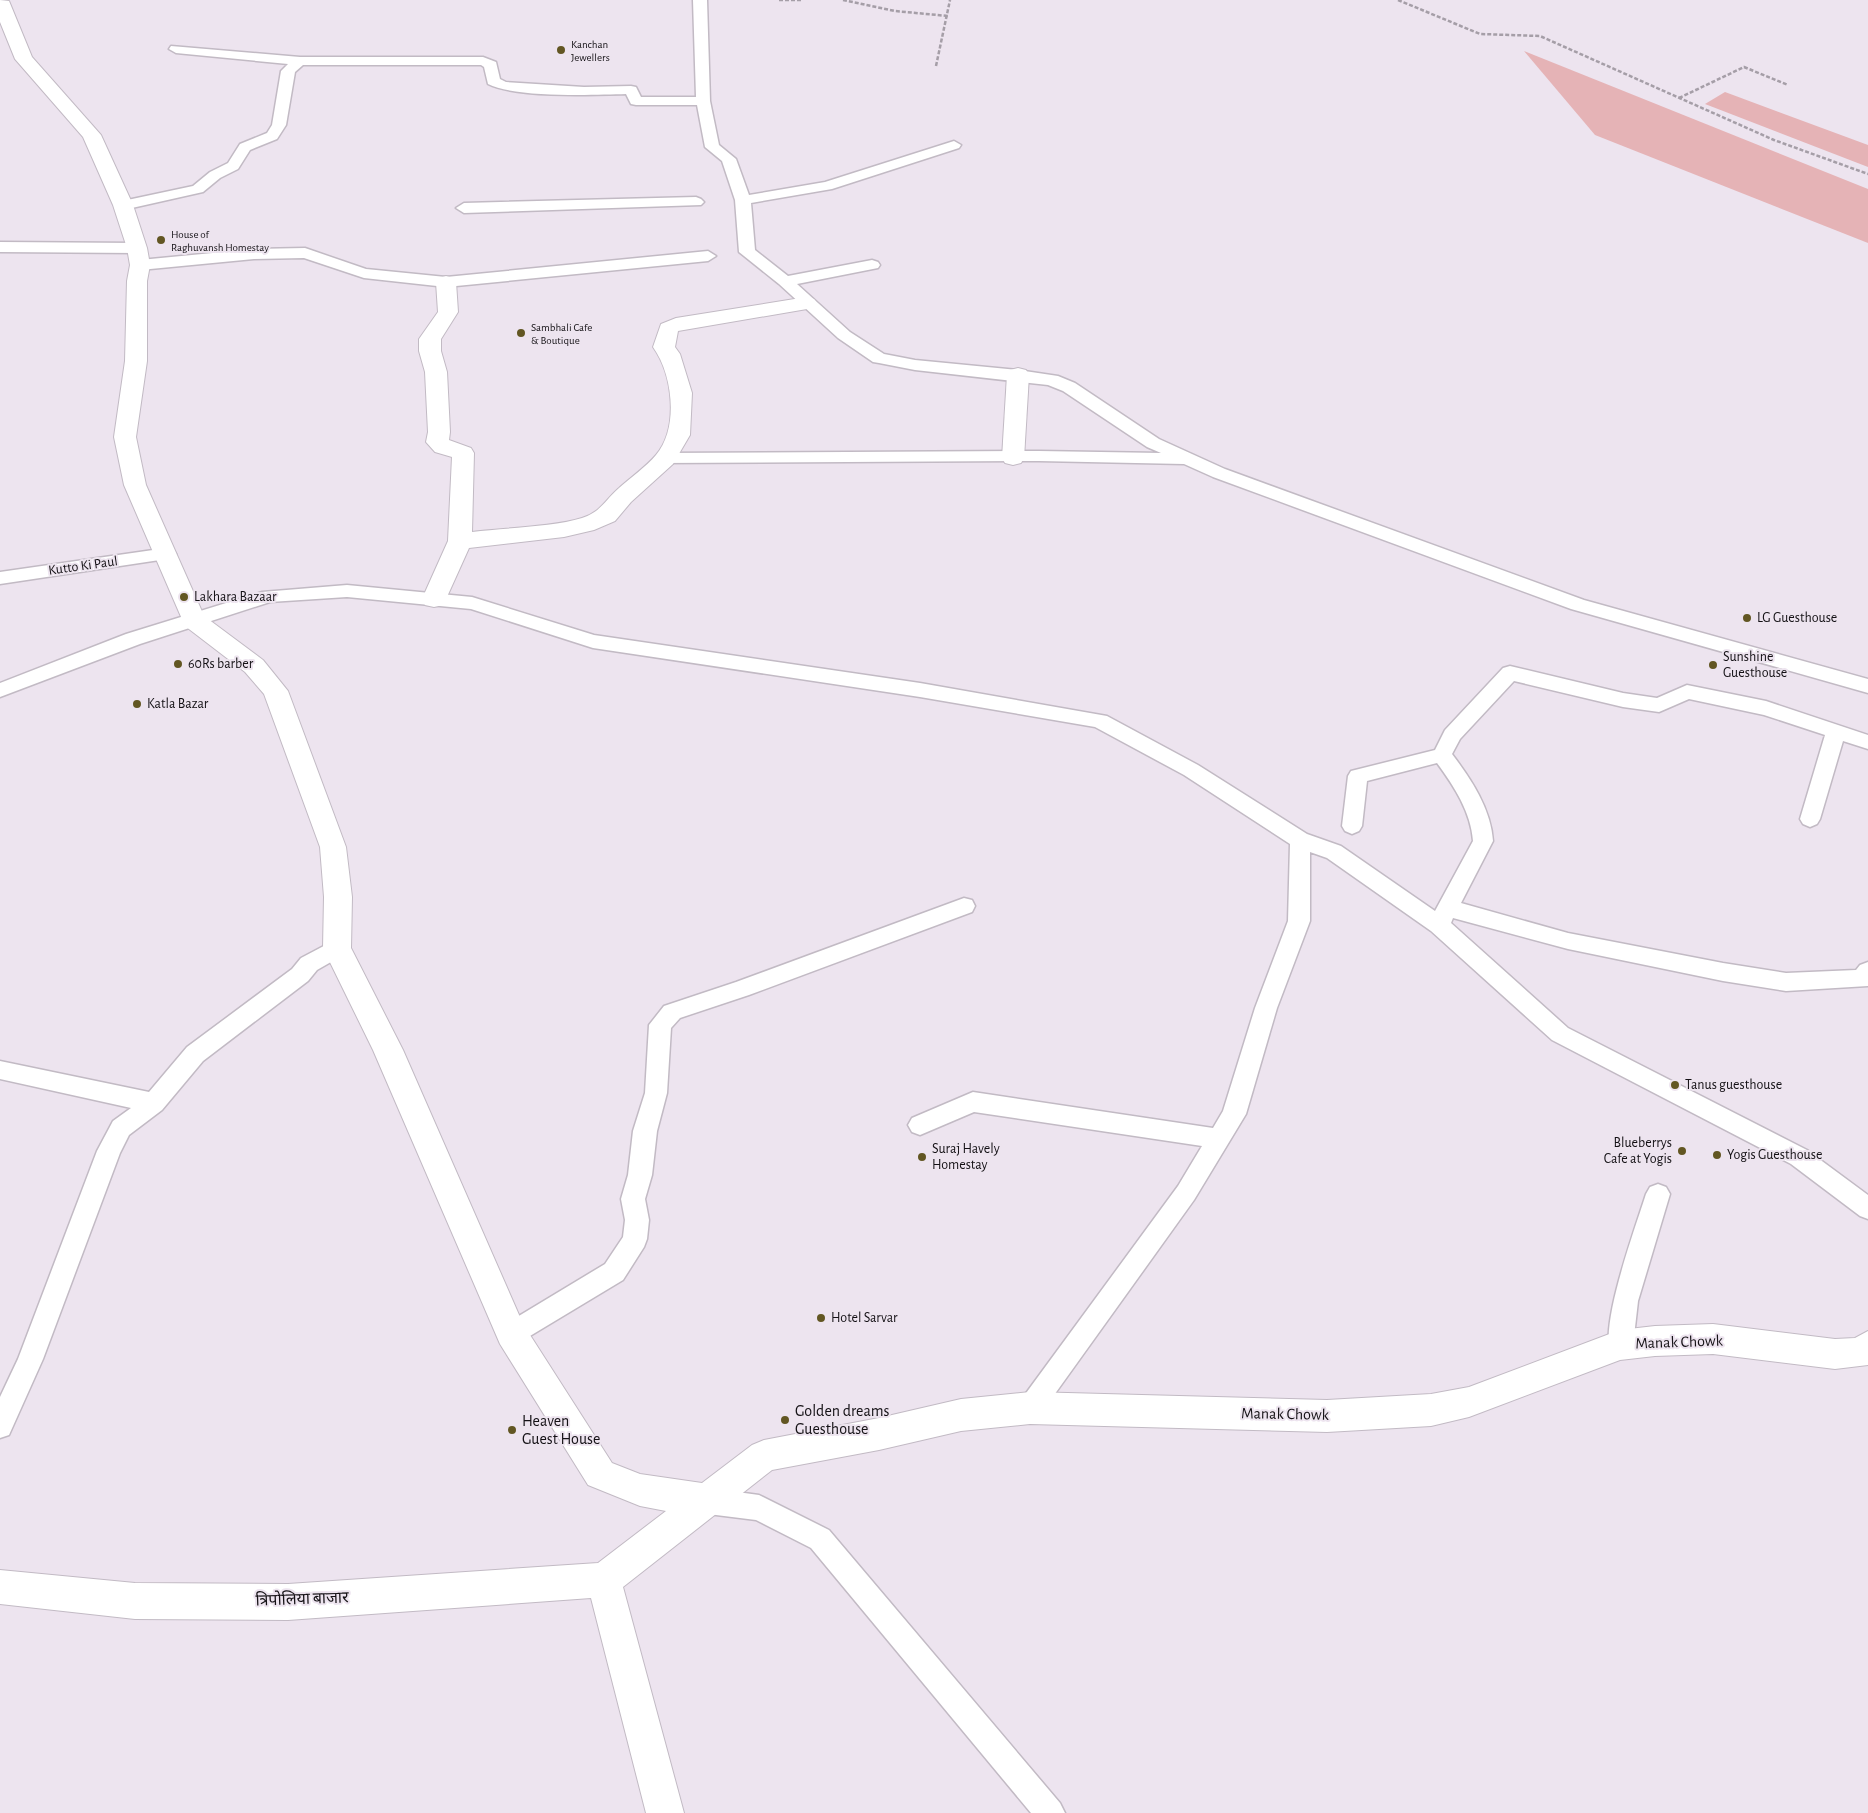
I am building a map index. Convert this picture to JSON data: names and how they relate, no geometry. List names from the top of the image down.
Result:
{
  "streets": {
    "street": ["Manak Chowk", "त्रिपोलिया बाजार"],
    "lane": ["Kutto Ki Paul"]
  },
  "places": [
    "Kanchan Jewellers",
    "House of Raghuvansh Homestay",
    "Sambhali Cafe & Boutique",
    "Lakhara Bazaar",
    "LG Guesthouse",
    "60Rs barber",
    "Sunshine Guesthouse",
    "Katla Bazar",
    "Tanus guesthouse",
    "Blueberrys Cafe at Yogis",
    "Yogis Guesthouse",
    "Suraj Havely Homestay",
    "Hotel Sarvar",
    "Golden dreams Guesthouse",
    "Heaven Guest House"
  ]
}
